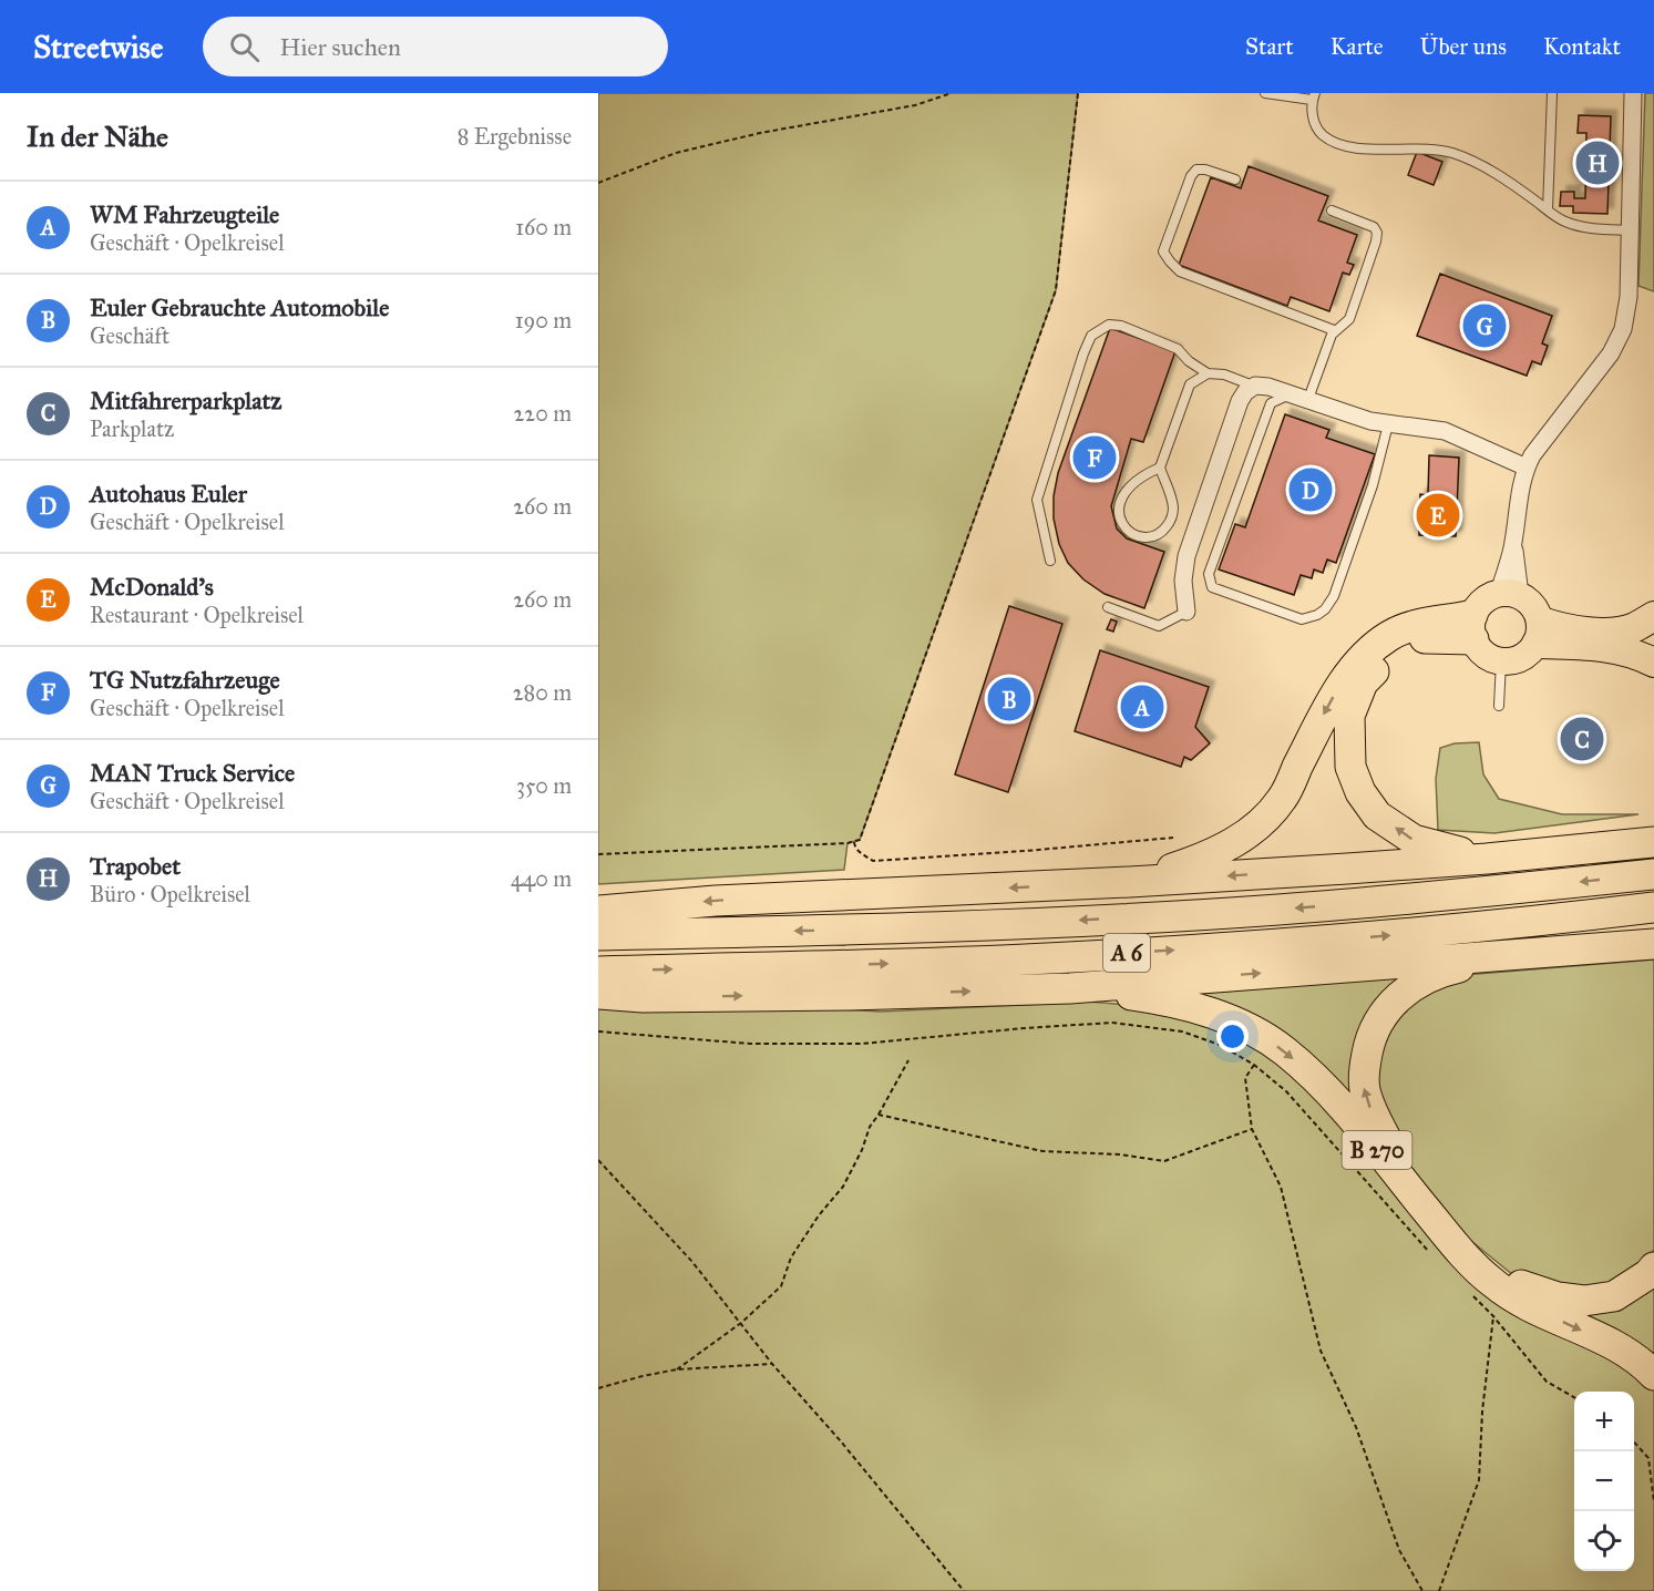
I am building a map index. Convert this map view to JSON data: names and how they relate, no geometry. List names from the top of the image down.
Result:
{
  "streets": {
    "highway": ["A 6", "B 270"]
  },
  "page": {
    "header": "Streetwise",
    "search": "Hier suchen",
    "nav": [
      "Start",
      "Karte",
      "Über uns",
      "Kontakt"
    ],
    "heading": ["In der Nähe", "8 Ergebnisse"],
    "pins": [
      "H",
      "G",
      "F",
      "D",
      "E",
      "B",
      "A",
      "C"
    ],
    "list": [
      {
        "mark": "A",
        "name": "WM Fahrzeugteile",
        "note": "Geschäft · Opelkreisel",
        "value": "160 m"
      },
      {
        "mark": "B",
        "name": "Euler Gebrauchte Automobile",
        "note": "Geschäft",
        "value": "190 m"
      },
      {
        "mark": "C",
        "name": "Mitfahrerparkplatz",
        "note": "Parkplatz",
        "value": "220 m"
      },
      {
        "mark": "D",
        "name": "Autohaus Euler",
        "note": "Geschäft · Opelkreisel",
        "value": "260 m"
      },
      {
        "mark": "E",
        "name": "McDonald's",
        "note": "Restaurant · Opelkreisel",
        "value": "260 m"
      },
      {
        "mark": "F",
        "name": "TG Nutzfahrzeuge",
        "note": "Geschäft · Opelkreisel",
        "value": "280 m"
      },
      {
        "mark": "G",
        "name": "MAN Truck Service",
        "note": "Geschäft · Opelkreisel",
        "value": "350 m"
      },
      {
        "mark": "H",
        "name": "Trapobet",
        "note": "Büro · Opelkreisel",
        "value": "440 m"
      }
    ],
    "map_buttons": ["+", "−"]
  }
}
